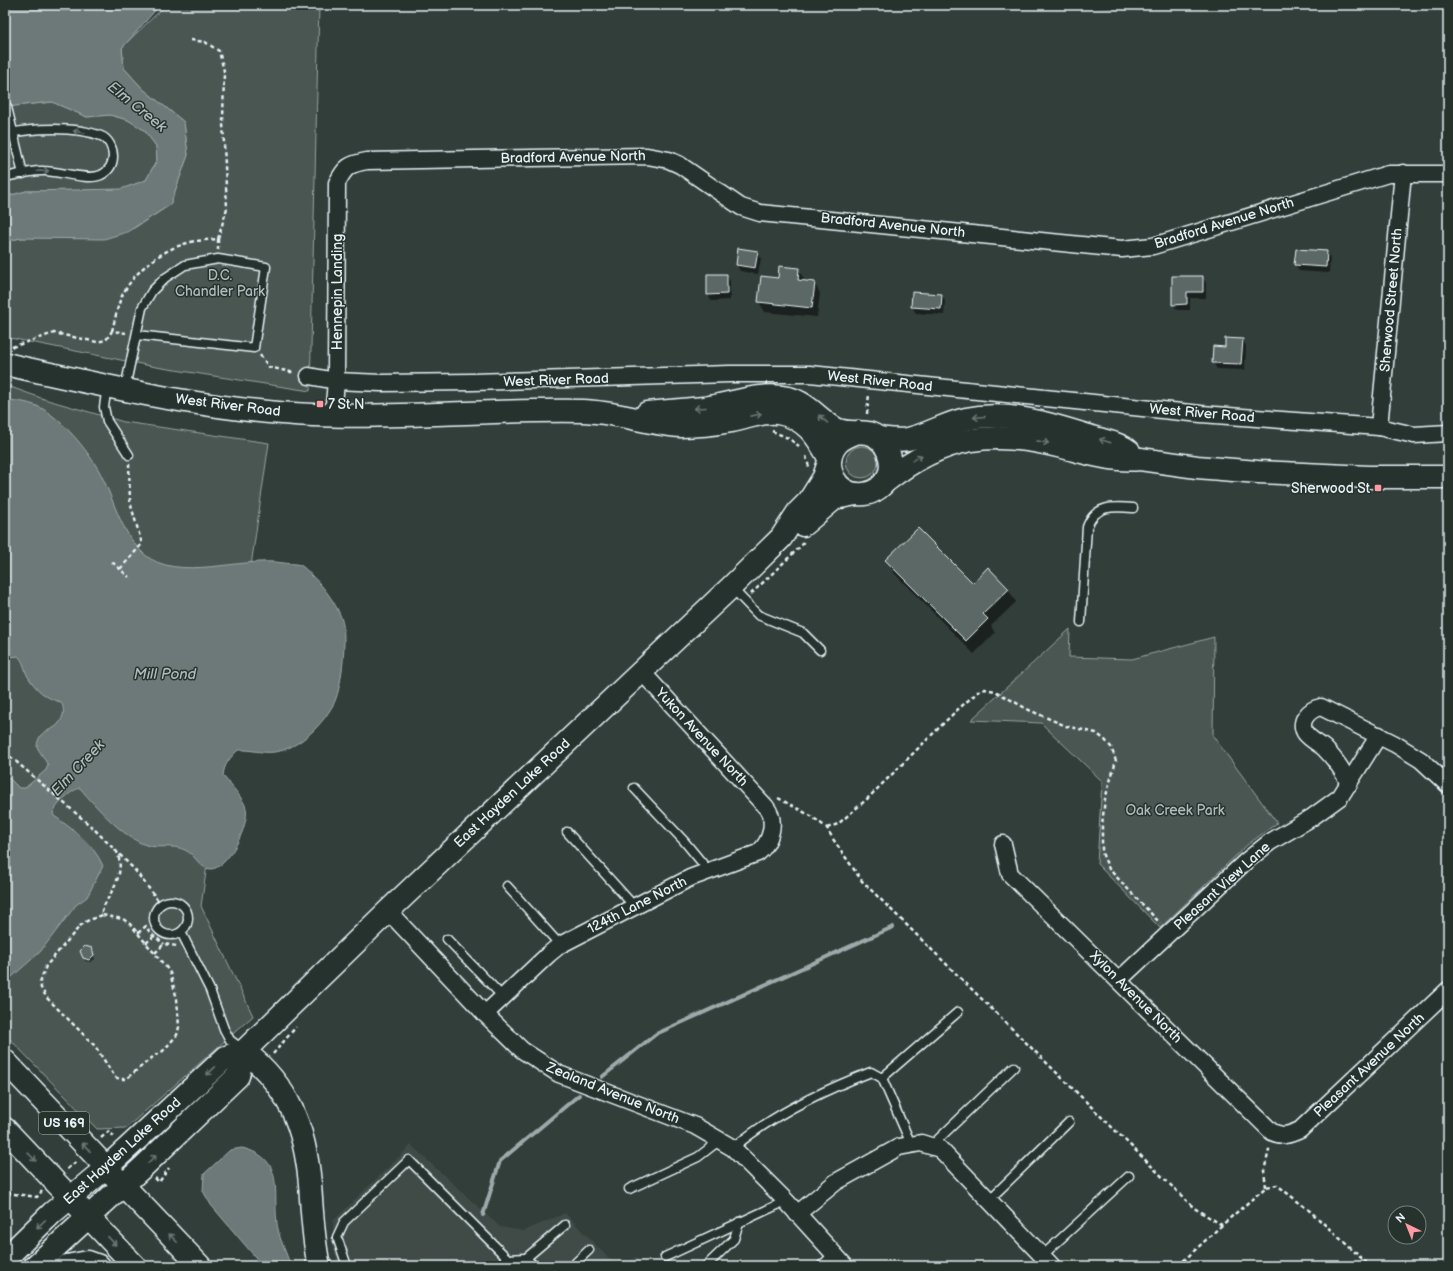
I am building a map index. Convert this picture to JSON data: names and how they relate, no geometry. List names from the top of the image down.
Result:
{
  "streets": {
    "main road": ["West River Road", "East Hayden Lake Road", "US 169"],
    "street": [
      "Bradford Avenue North",
      "Hennepin Landing",
      "Sherwood Street North",
      "Yukon Avenue North",
      "Pleasant View Lane",
      "124th Lane North",
      "Xylon Avenue North",
      "Pleasant Avenue North",
      "Zealand Avenue North"
    ]
  },
  "crossings": [
    ["Bradford Avenue North", "Hennepin Landing"],
    ["Bradford Avenue North", "Sherwood Street North"],
    ["Hennepin Landing", "West River Road"],
    ["Sherwood Street North", "West River Road"],
    ["West River Road", "East Hayden Lake Road"],
    ["Yukon Avenue North", "East Hayden Lake Road"],
    ["Yukon Avenue North", "124th Lane North"],
    ["East Hayden Lake Road", "Zealand Avenue North"],
    ["East Hayden Lake Road", "US 169"],
    ["Pleasant View Lane", "Xylon Avenue North"],
    ["124th Lane North", "Zealand Avenue North"],
    ["Xylon Avenue North", "Pleasant Avenue North"]
  ],
  "water": ["Elm Creek", "Mill Pond"],
  "parks": ["D.C. Chandler Park", "Oak Creek Park"],
  "places": {
    "transit": ["7 St N", "Sherwood St"]
  },
  "north": "top left"
}
